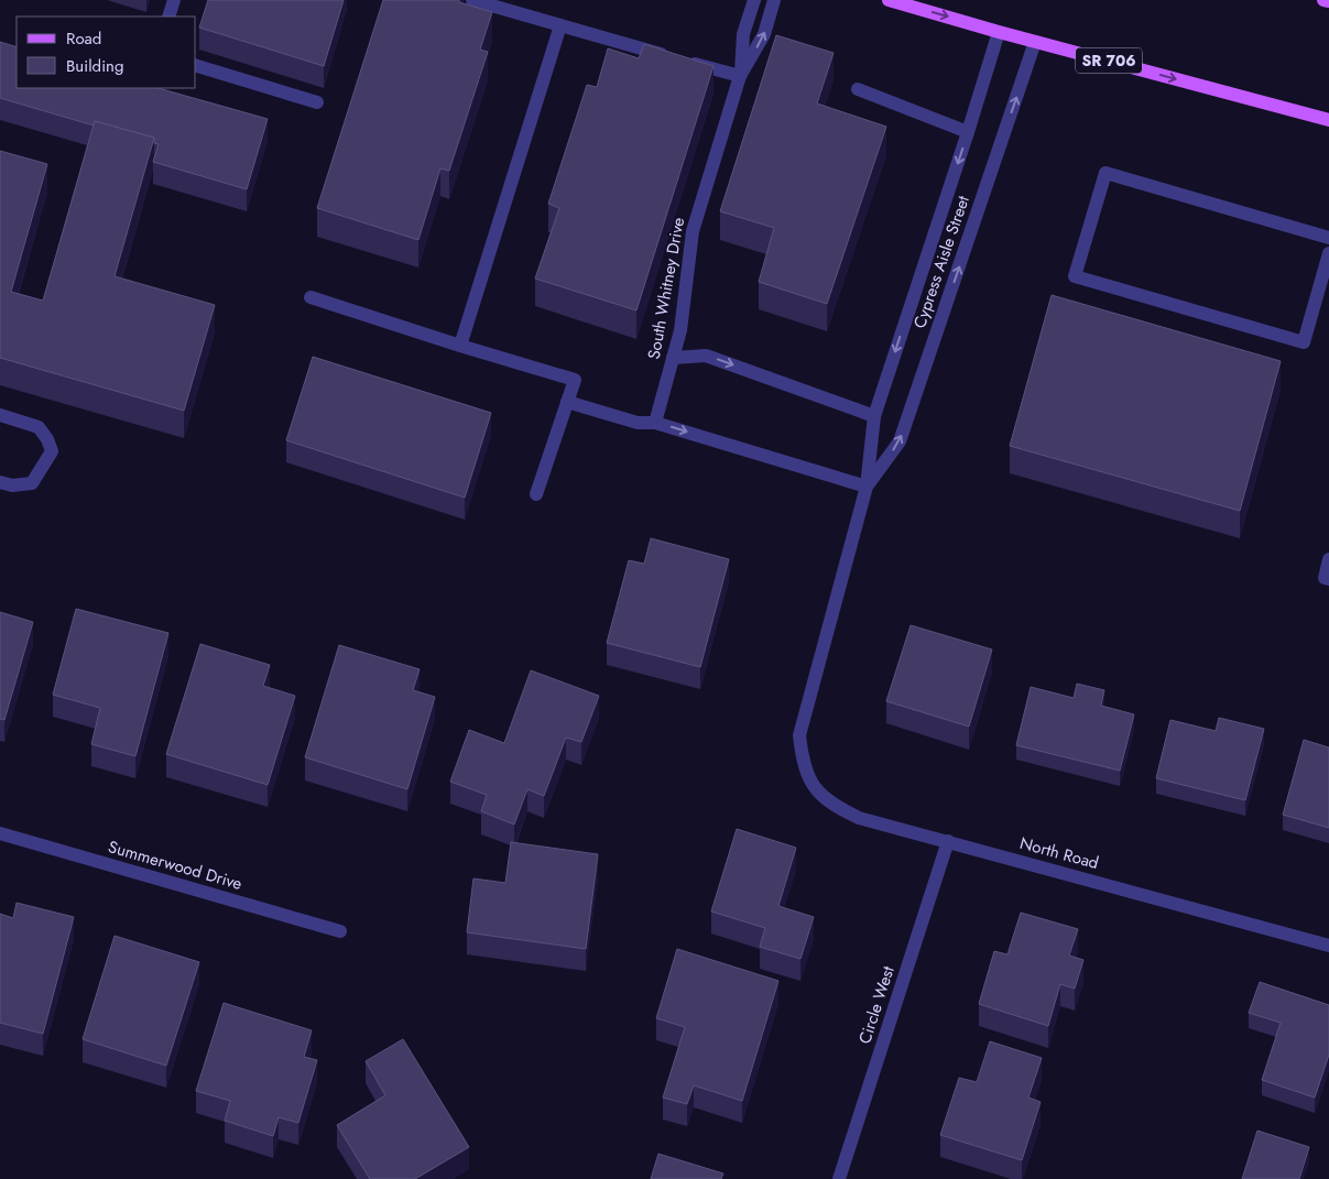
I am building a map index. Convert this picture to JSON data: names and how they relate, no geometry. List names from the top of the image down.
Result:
{
  "streets": {
    "main road": ["SR 706"],
    "street": [
      "Cypress Aisle Street",
      "South Whitney Drive",
      "North Road",
      "Summerwood Drive",
      "Circle West"
    ]
  },
  "crossings": [
    ["SR 706", "Cypress Aisle Street"],
    ["Cypress Aisle Street", "North Road"],
    ["North Road", "Circle West"]
  ],
  "legend": ["Road", "Building"]
}
